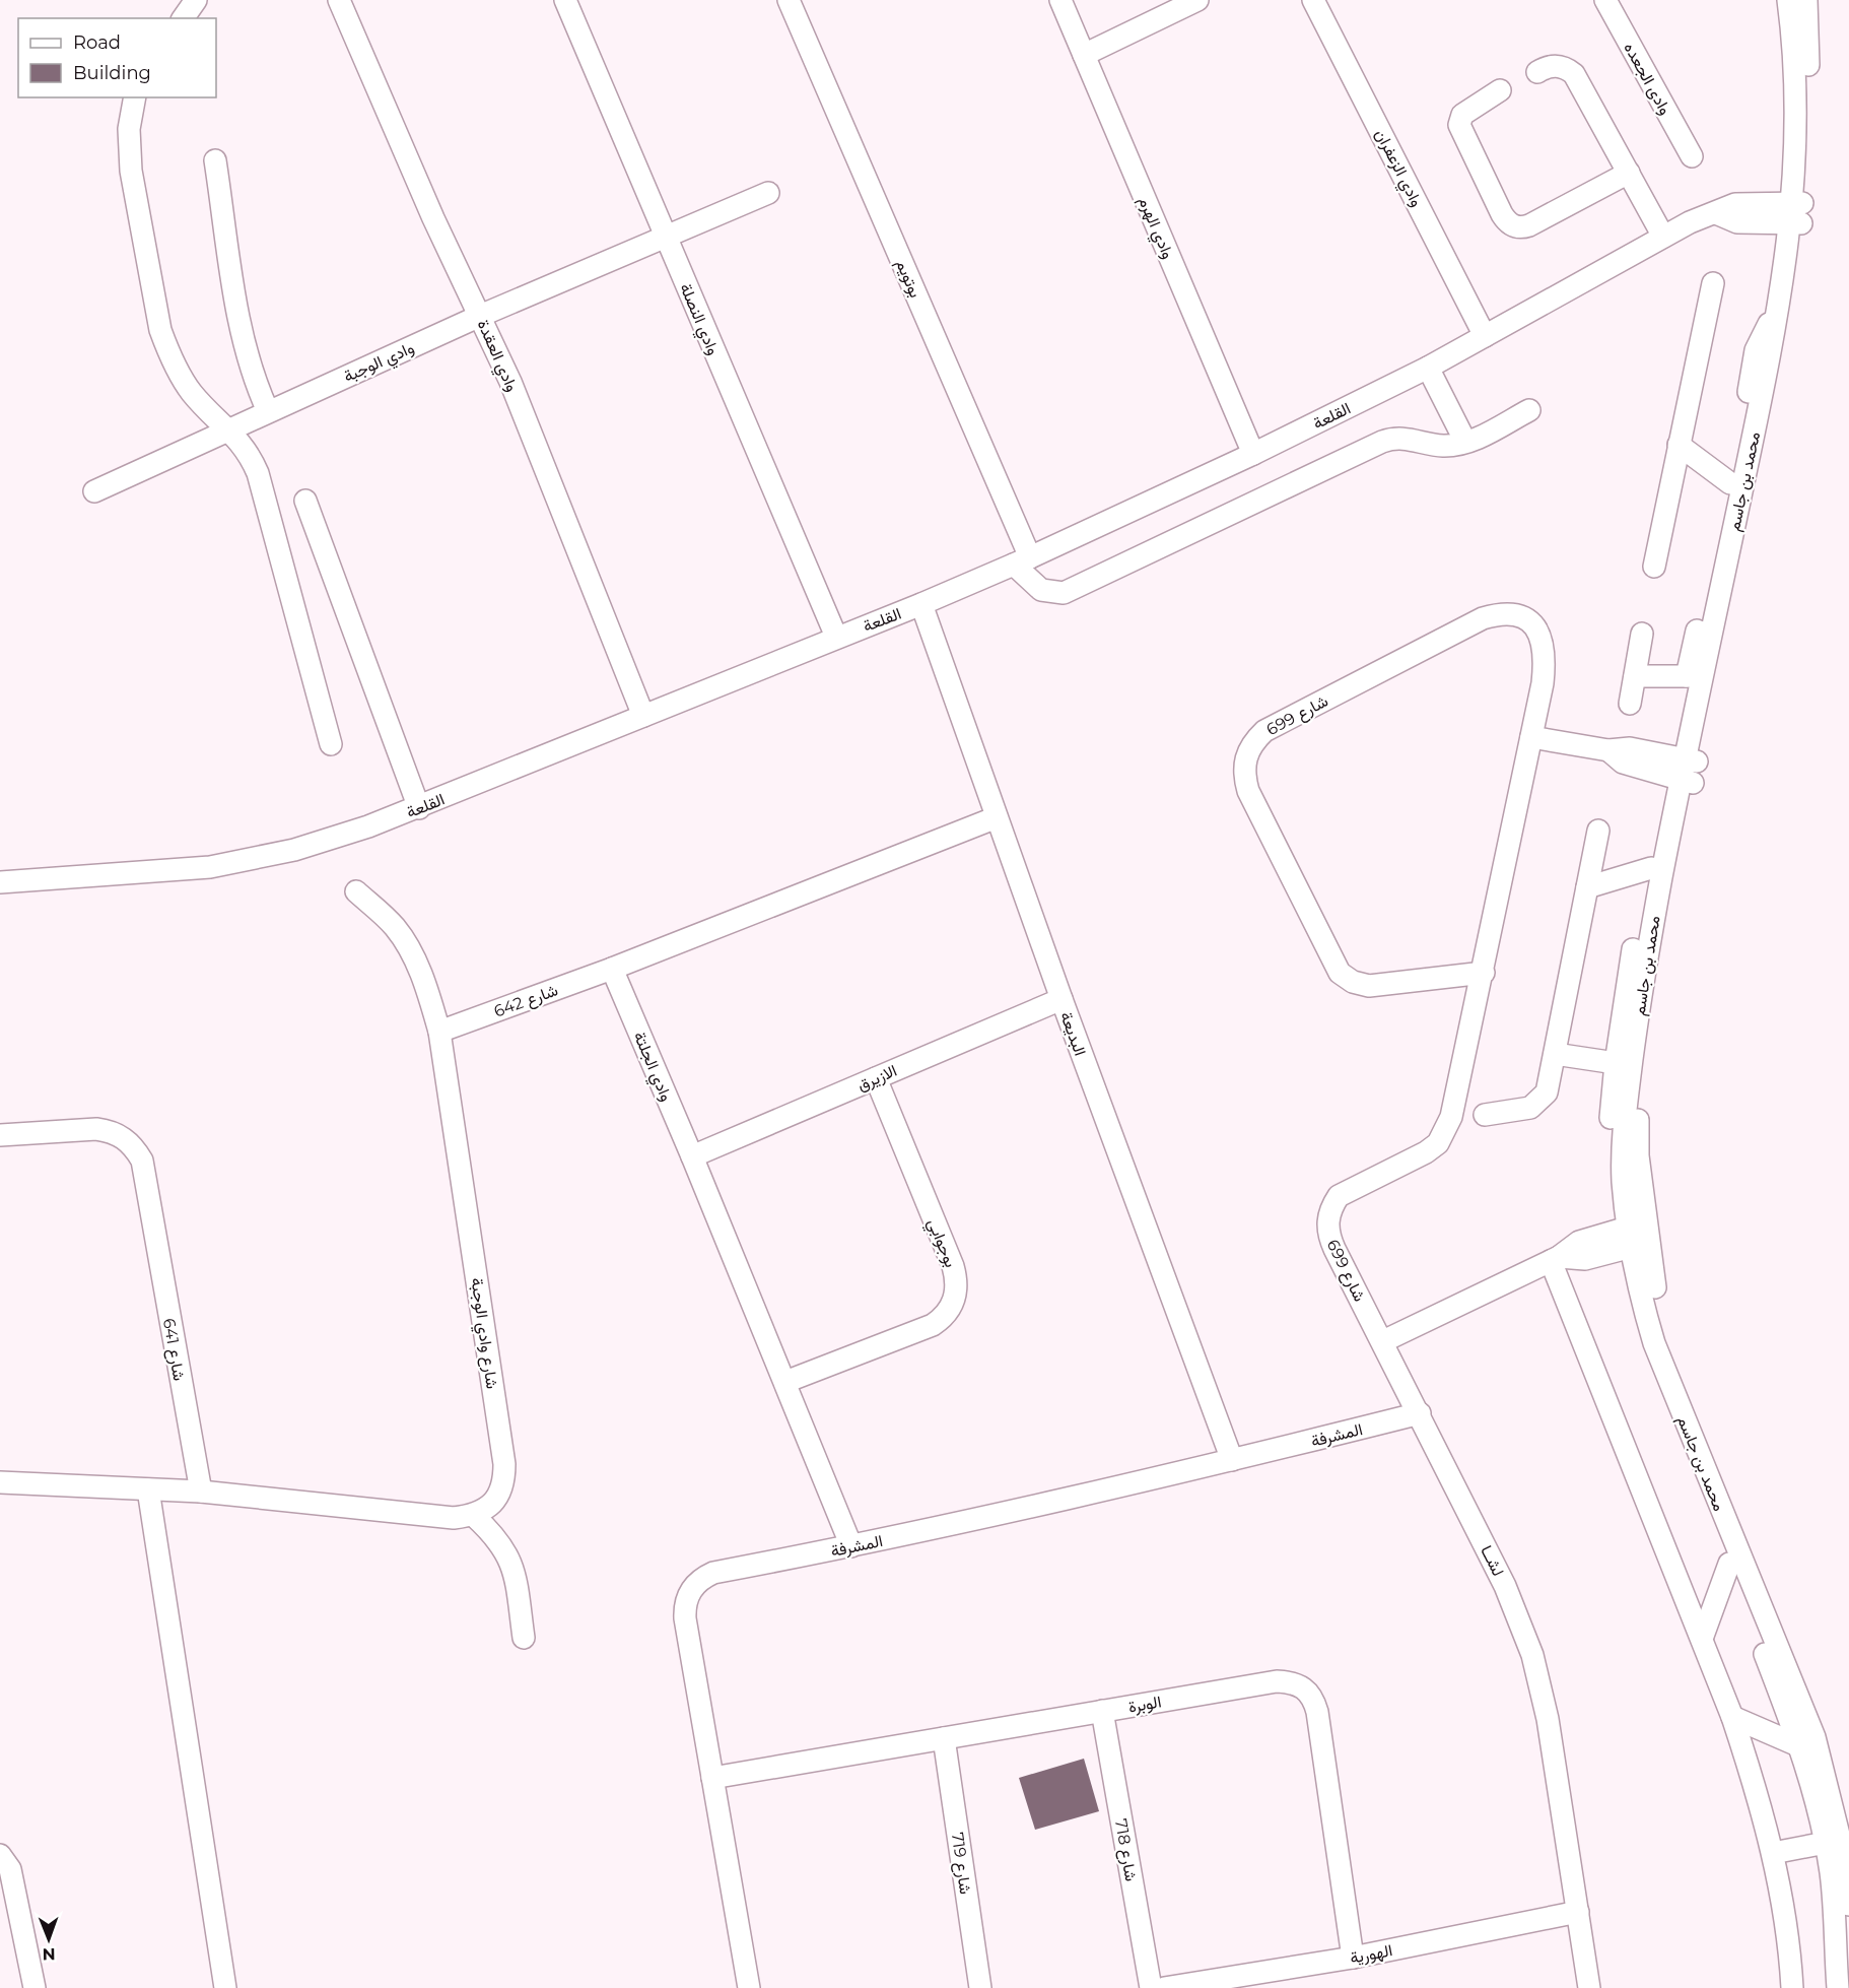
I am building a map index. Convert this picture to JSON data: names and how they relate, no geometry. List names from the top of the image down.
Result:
{
  "streets": {
    "street": [
      "وادى الجعده",
      "وادي الزعفران",
      "وادي الهرم",
      "بوتويم",
      "وادي النصلة",
      "وادي العقدة",
      "وادي الوجبة",
      "القلعة",
      "محمد بن جاسم",
      "شارع 699",
      "شارع 642",
      "البديعة",
      "وادي الجلتة",
      "الازيرق",
      "بوجوابي",
      "شارع وادي الوجبة",
      "شارع 641",
      "المشرفة",
      "لشــا",
      "الوبرة",
      "شارع 718",
      "شارع 719",
      "الهورية"
    ]
  },
  "crossings": [
    ["وادي الزعفران", "القلعة"],
    ["وادي الهرم", "القلعة"],
    ["بوتويم", "القلعة"],
    ["وادي النصلة", "وادي الوجبة"],
    ["وادي النصلة", "القلعة"],
    ["وادي العقدة", "وادي الوجبة"],
    ["وادي العقدة", "القلعة"],
    ["القلعة", "محمد بن جاسم"],
    ["القلعة", "البديعة"],
    ["شارع 699", "لشــا"],
    ["شارع 642", "وادي الجلتة"],
    ["شارع 642", "شارع وادي الوجبة"],
    ["البديعة", "الازيرق"],
    ["البديعة", "المشرفة"],
    ["وادي الجلتة", "الازيرق"],
    ["وادي الجلتة", "بوجوابي"],
    ["وادي الجلتة", "المشرفة"],
    ["الازيرق", "بوجوابي"],
    ["المشرفة", "لشــا"],
    ["المشرفة", "الوبرة"],
    ["لشــا", "الهورية"],
    ["الوبرة", "شارع 718"],
    ["الوبرة", "شارع 719"],
    ["الوبرة", "الهورية"]
  ],
  "legend": ["Road", "Building"],
  "north": "bottom"
}
